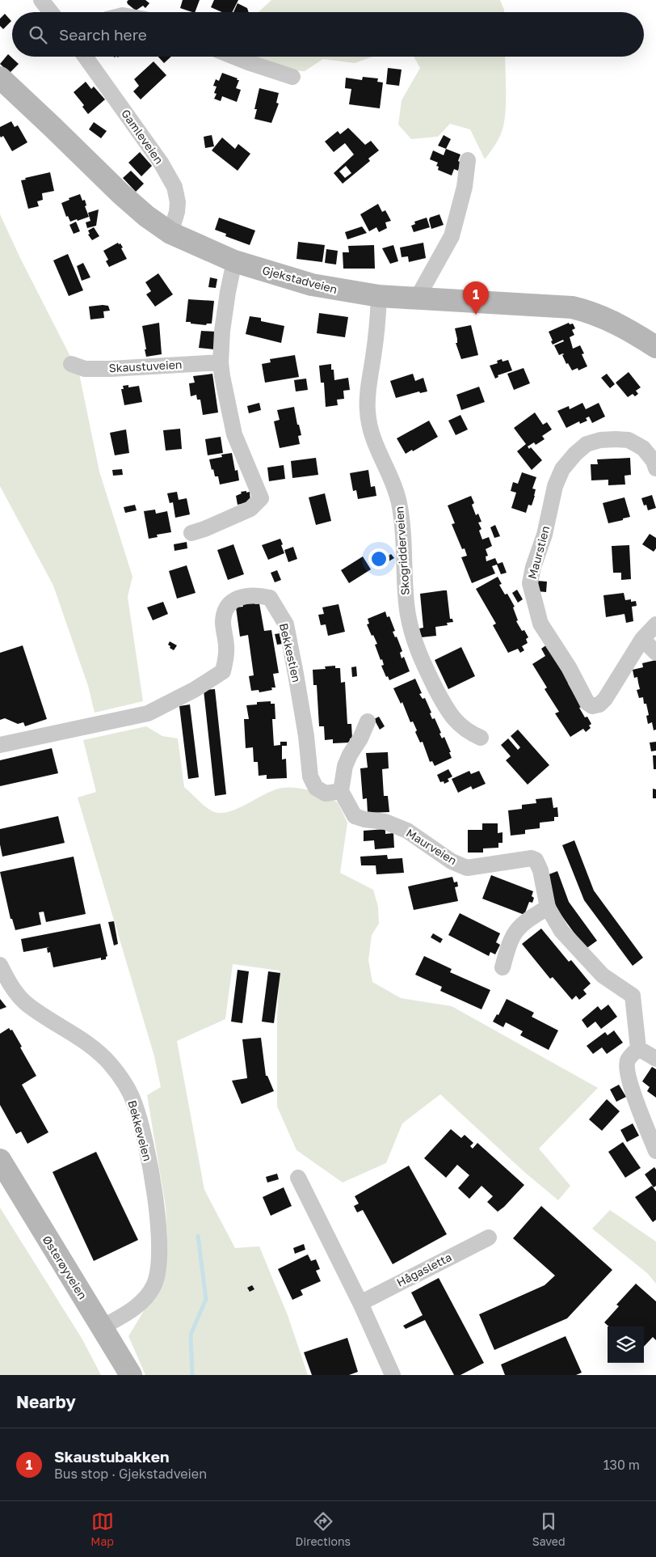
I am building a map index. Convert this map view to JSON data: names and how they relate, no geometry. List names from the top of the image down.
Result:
{
  "streets": {
    "street": [
      "Gamleveien",
      "Gjekstadveien",
      "Skaustuveien",
      "Skogridderveien",
      "Maurstien",
      "Bekkestien",
      "Maurveien",
      "Bekkeveien",
      "Østerøyveien",
      "Hågasletta"
    ]
  },
  "crossings": [
    ["Gamleveien", "Gjekstadveien"],
    ["Gjekstadveien", "Skogridderveien"],
    ["Bekkestien", "Maurveien"],
    ["Bekkeveien", "Østerøyveien"]
  ],
  "page": {
    "search": "Search here",
    "pins": "1",
    "heading": "Nearby",
    "list": [
      {
        "mark": "1",
        "name": "Skaustubakken",
        "note": "Bus stop · Gjekstadveien",
        "value": "130 m"
      }
    ],
    "nav": ["Map", "Directions", "Saved"]
  }
}
